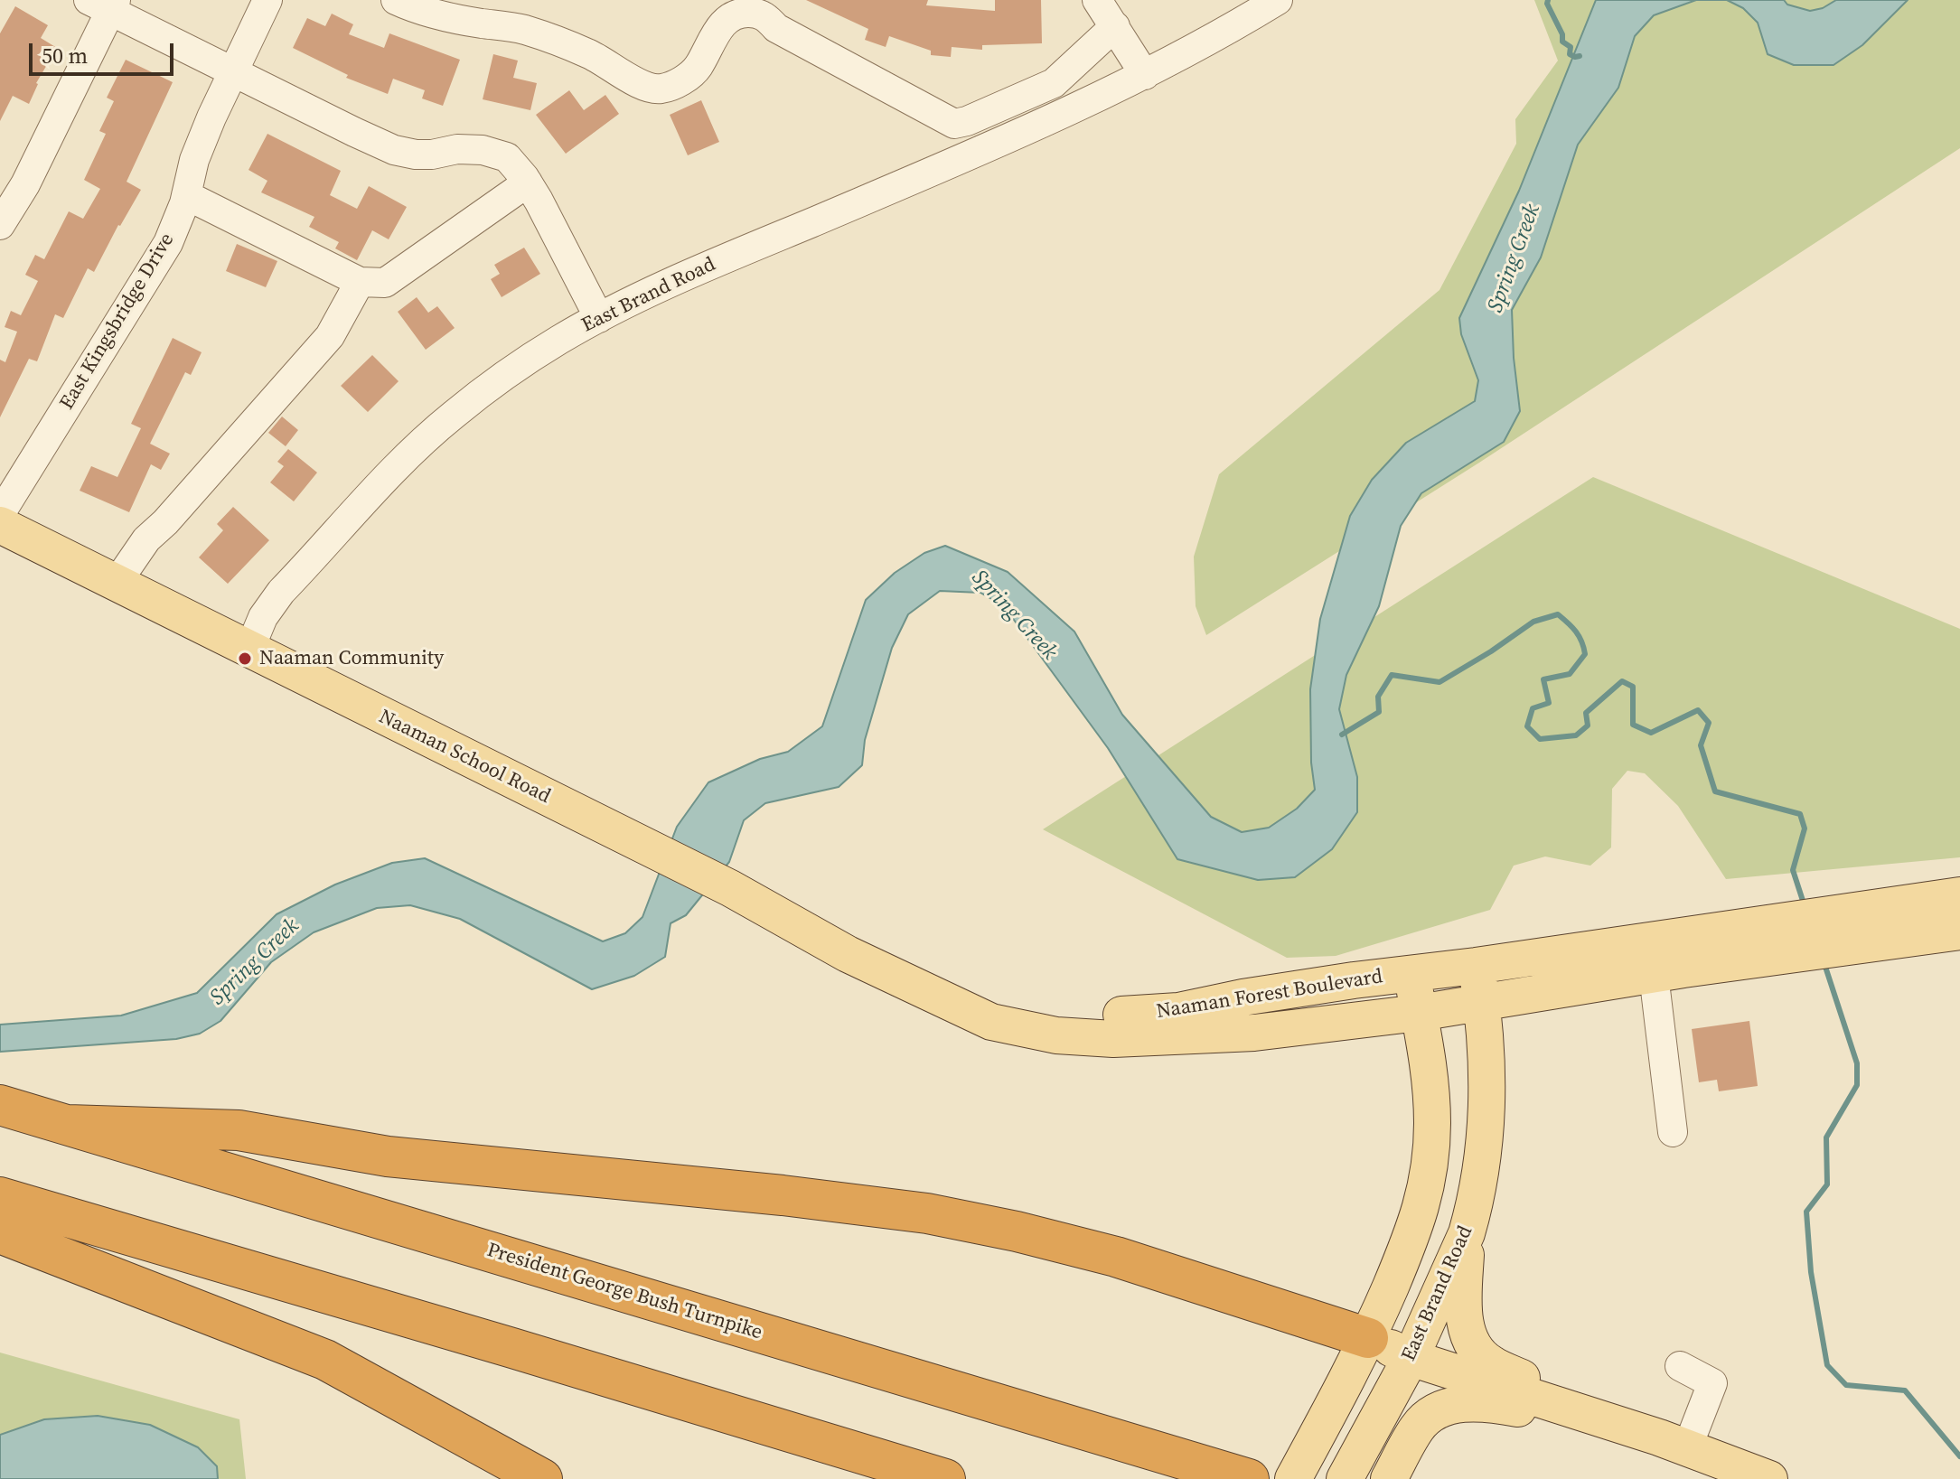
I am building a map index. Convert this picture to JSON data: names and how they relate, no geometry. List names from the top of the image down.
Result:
{
  "streets": {
    "highway": ["President George Bush Turnpike"],
    "main road": ["East Brand Road", "Naaman School Road", "Naaman Forest Boulevard"],
    "street": ["East Kingsbridge Drive"]
  },
  "crossings": [
    ["East Brand Road", "Naaman School Road"],
    ["East Brand Road", "Naaman Forest Boulevard"],
    ["Naaman School Road", "Naaman Forest Boulevard"]
  ],
  "water": ["Spring Creek"],
  "places": ["Naaman Community"],
  "scale_bar": "50 m"
}
